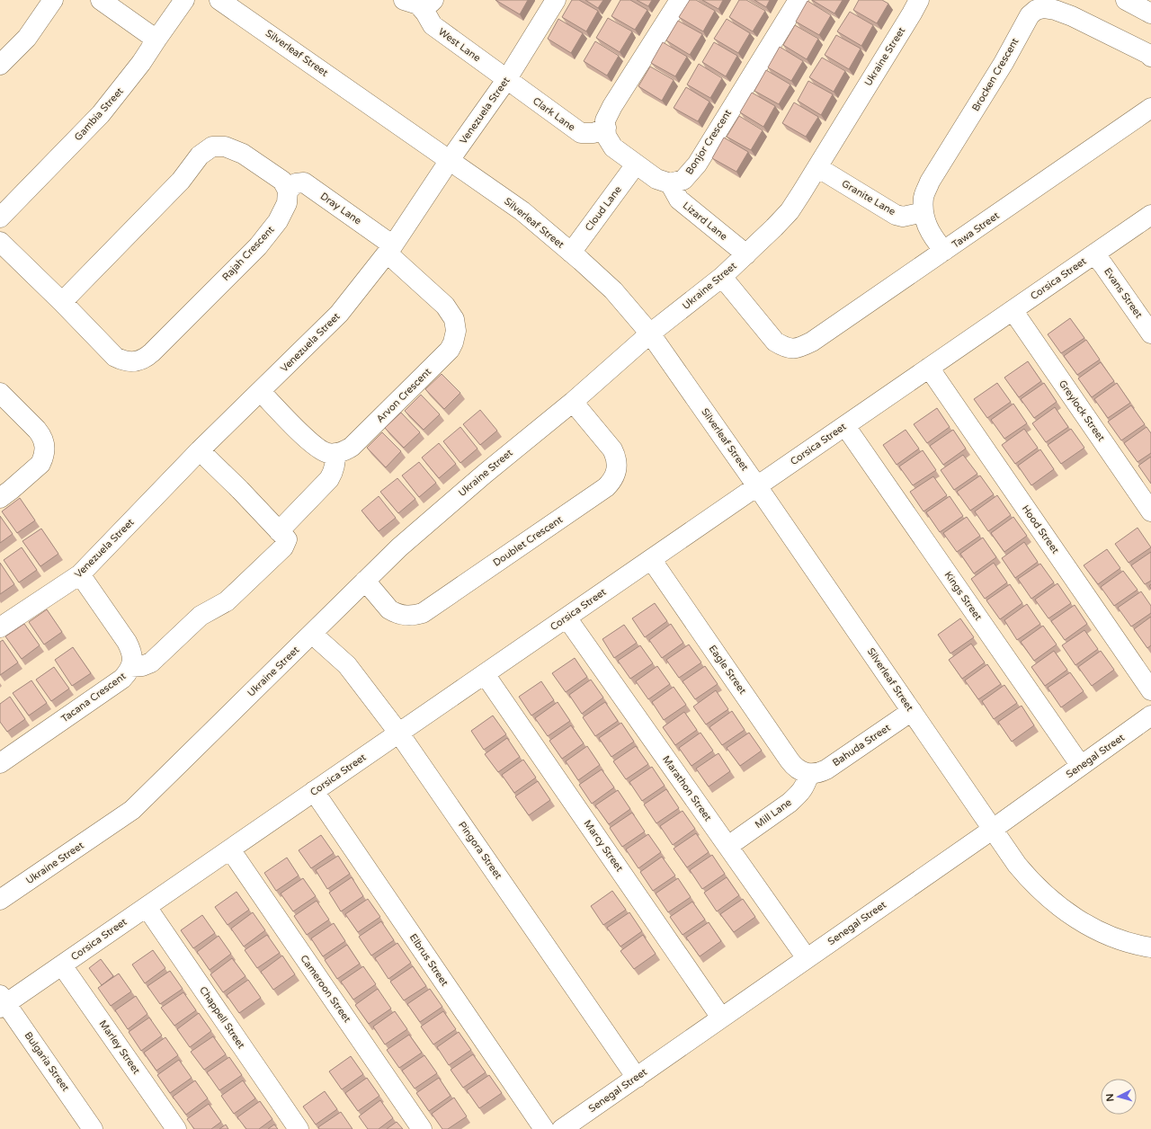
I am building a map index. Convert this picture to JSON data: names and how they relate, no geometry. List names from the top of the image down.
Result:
{
  "streets": {
    "street": [
      "West Lane",
      "Silverleaf Street",
      "Ukraine Street",
      "Brocken Crescent",
      "Venezuela Street",
      "Gambia Street",
      "Clark Lane",
      "Bonjor Crescent",
      "Granite Lane",
      "Dray Lane",
      "Cloud Lane",
      "Lizard Lane",
      "Tawa Street",
      "Rajah Crescent",
      "Corsica Street",
      "Evans Street",
      "Arvon Crescent",
      "Greylock Street",
      "Hood Street",
      "Doublet Crescent",
      "Kings Street",
      "Eagle Street",
      "Tacana Crescent",
      "Bahuda Street",
      "Senegal Street",
      "Marathon Street",
      "Mill Lane",
      "Marcy Street",
      "Pingora Street",
      "Elbrus Street",
      "Cameroon Street",
      "Chappell Street",
      "Marley Street",
      "Bulgaria Street"
    ]
  },
  "crossings": [
    ["West Lane", "Venezuela Street"],
    ["West Lane", "Clark Lane"],
    ["Silverleaf Street", "Ukraine Street"],
    ["Silverleaf Street", "Venezuela Street"],
    ["Silverleaf Street", "Cloud Lane"],
    ["Silverleaf Street", "Corsica Street"],
    ["Silverleaf Street", "Bahuda Street"],
    ["Silverleaf Street", "Senegal Street"],
    ["Ukraine Street", "Granite Lane"],
    ["Ukraine Street", "Lizard Lane"],
    ["Ukraine Street", "Tawa Street"],
    ["Ukraine Street", "Doublet Crescent"],
    ["Ukraine Street", "Pingora Street"],
    ["Brocken Crescent", "Granite Lane"],
    ["Brocken Crescent", "Tawa Street"],
    ["Venezuela Street", "Clark Lane"],
    ["Venezuela Street", "Dray Lane"],
    ["Venezuela Street", "Arvon Crescent"],
    ["Venezuela Street", "Tacana Crescent"],
    ["Bonjor Crescent", "Lizard Lane"],
    ["Dray Lane", "Rajah Crescent"],
    ["Dray Lane", "Arvon Crescent"],
    ["Corsica Street", "Evans Street"],
    ["Corsica Street", "Greylock Street"],
    ["Corsica Street", "Hood Street"],
    ["Corsica Street", "Kings Street"],
    ["Corsica Street", "Eagle Street"],
    ["Corsica Street", "Marathon Street"],
    ["Corsica Street", "Marcy Street"],
    ["Corsica Street", "Pingora Street"],
    ["Corsica Street", "Elbrus Street"],
    ["Corsica Street", "Cameroon Street"],
    ["Corsica Street", "Chappell Street"],
    ["Corsica Street", "Marley Street"],
    ["Corsica Street", "Bulgaria Street"],
    ["Kings Street", "Senegal Street"],
    ["Eagle Street", "Bahuda Street"],
    ["Eagle Street", "Mill Lane"],
    ["Bahuda Street", "Mill Lane"],
    ["Senegal Street", "Marathon Street"],
    ["Senegal Street", "Marcy Street"],
    ["Senegal Street", "Pingora Street"],
    ["Marathon Street", "Mill Lane"]
  ],
  "north": "left"
}
